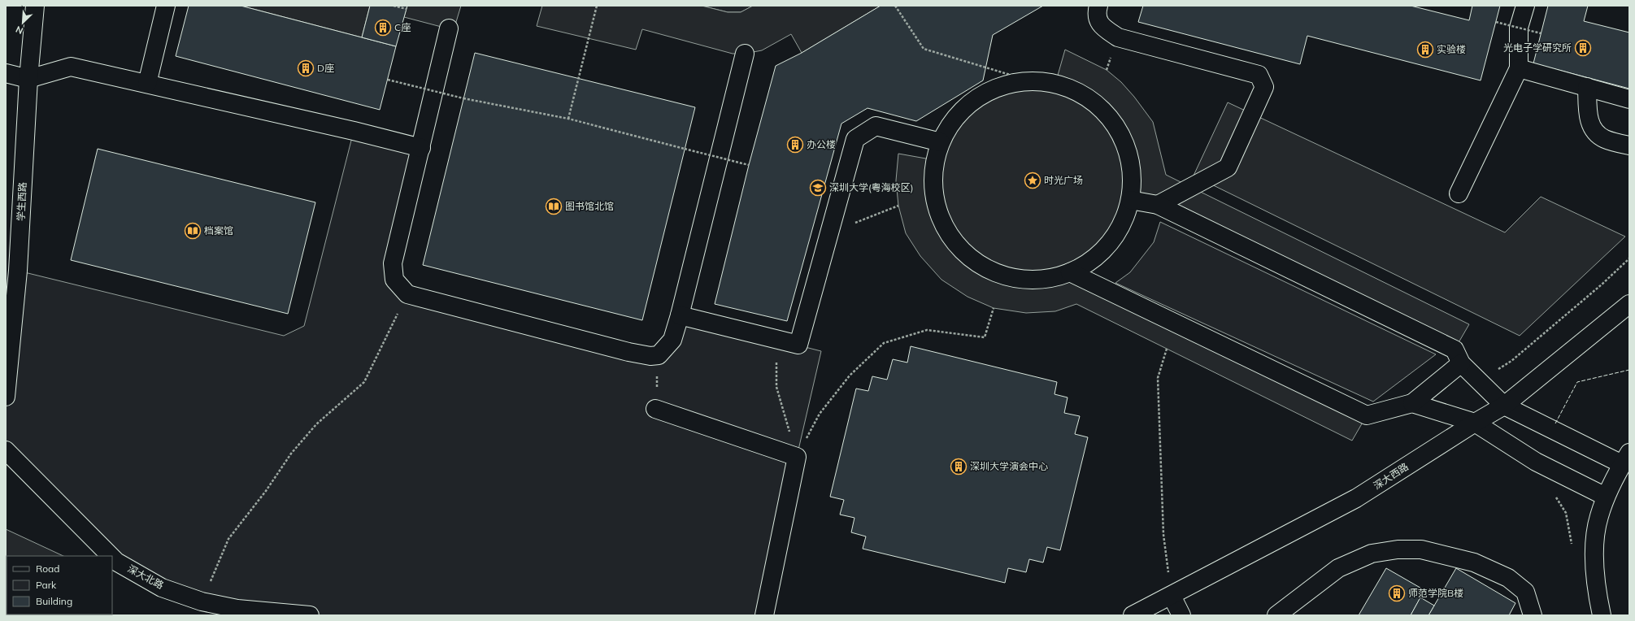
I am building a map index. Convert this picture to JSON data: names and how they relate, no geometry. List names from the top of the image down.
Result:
{
  "streets": {
    "street": ["学生西路", "深大西路", "深大北路"]
  },
  "places": {
    "building": [
      "C座",
      "光电子学研究所",
      "实验楼",
      "D座",
      "办公楼",
      "深圳大学演会中心",
      "师范学院B楼"
    ],
    "place": ["时光广场"],
    "school or university": ["深圳大学(粤海校区)"],
    "library": ["图书馆北馆", "档案馆"]
  },
  "legend": ["Road", "Park", "Building"],
  "north": "bottom left"
}
